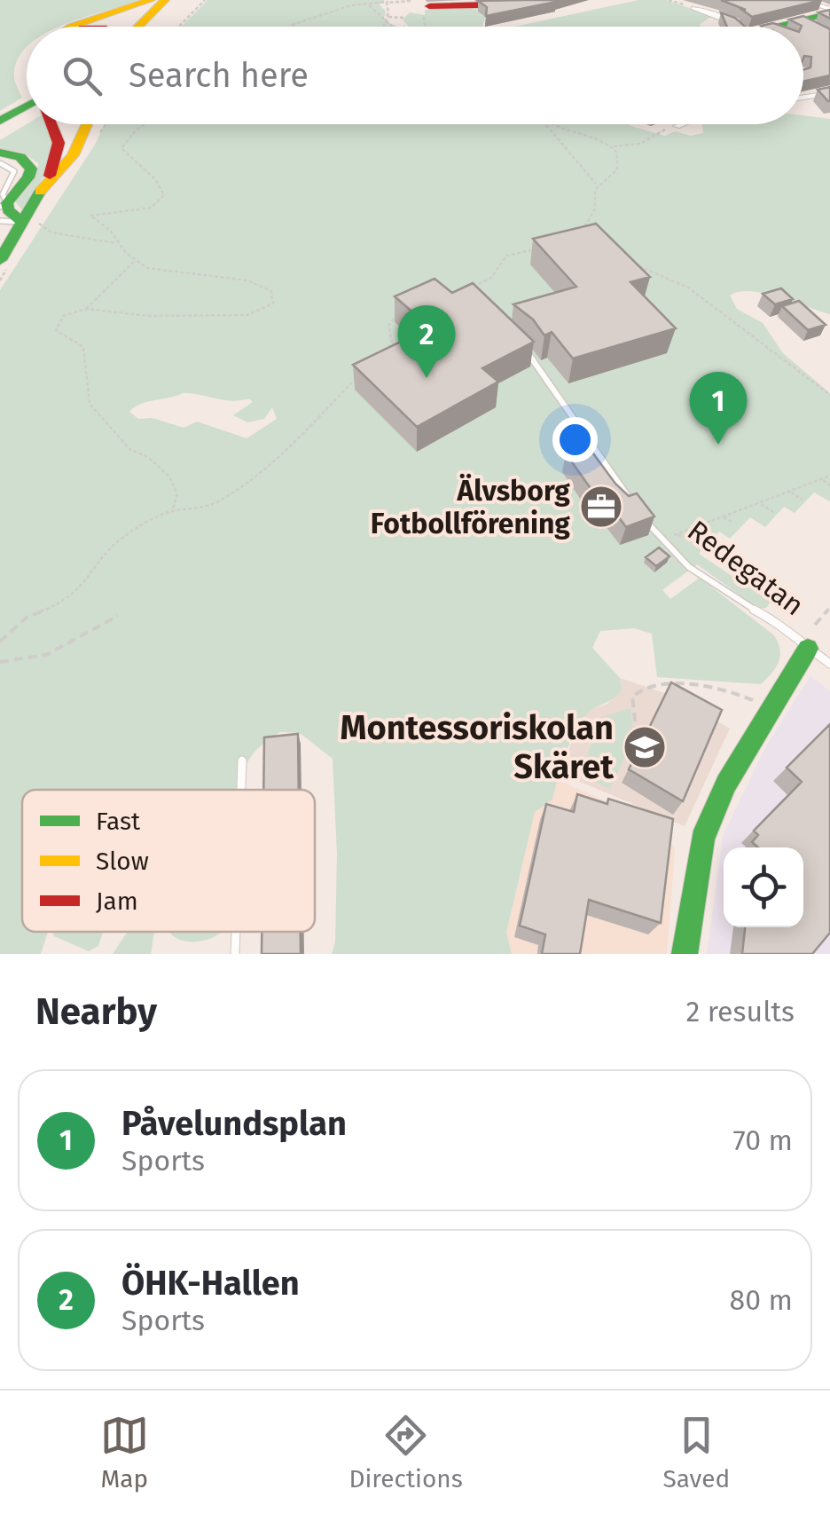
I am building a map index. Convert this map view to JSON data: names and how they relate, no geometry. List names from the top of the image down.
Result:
{
  "streets": {
    "main road": ["Redegatan"]
  },
  "places": {
    "office": ["Älvsborg Fotbollförening"],
    "school or university": ["Montessoriskolan Skäret"]
  },
  "legend": ["Fast", "Slow", "Jam"],
  "page": {
    "search": "Search here",
    "pins": ["2", "1"],
    "heading": ["Nearby", "2 results"],
    "list": [
      {
        "mark": "1",
        "name": "Påvelundsplan",
        "note": "Sports",
        "value": "70 m"
      },
      {
        "mark": "2",
        "name": "ÖHK-Hallen",
        "note": "Sports",
        "value": "80 m"
      }
    ],
    "nav": ["Map", "Directions", "Saved"]
  }
}
